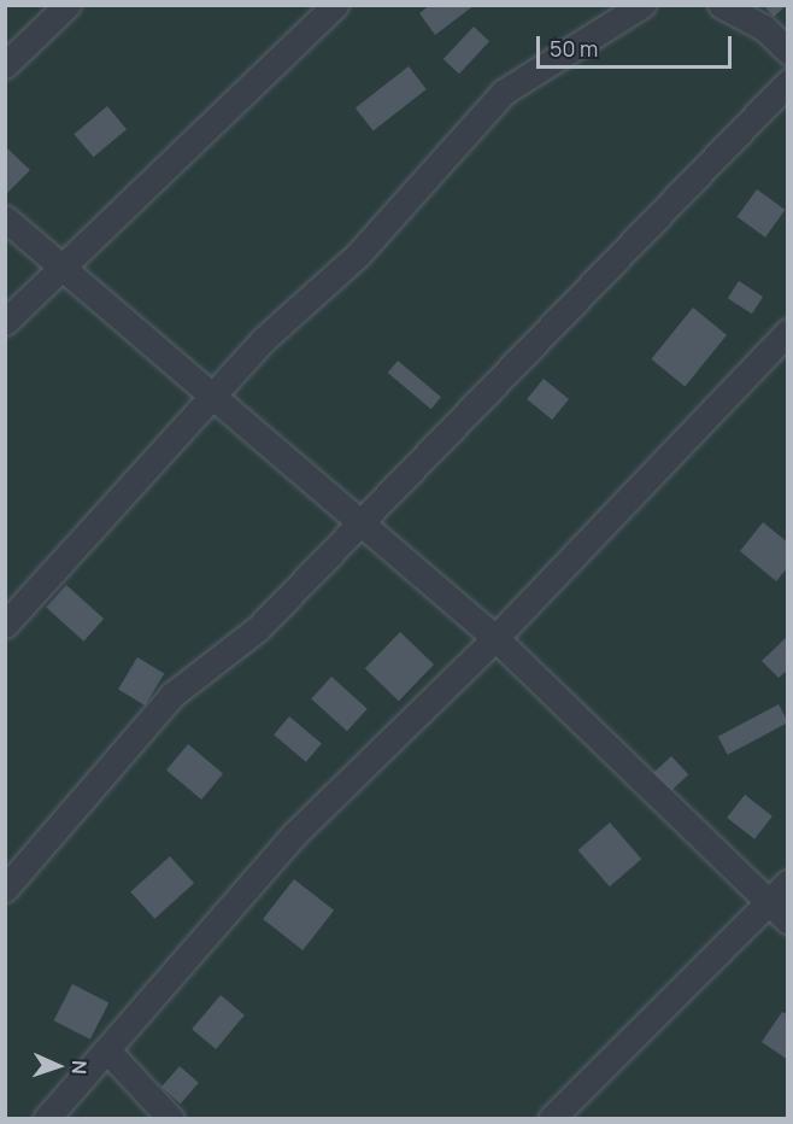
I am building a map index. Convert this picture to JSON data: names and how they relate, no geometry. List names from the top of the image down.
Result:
{
  "scale_bar": "50 m",
  "north": "right"
}
